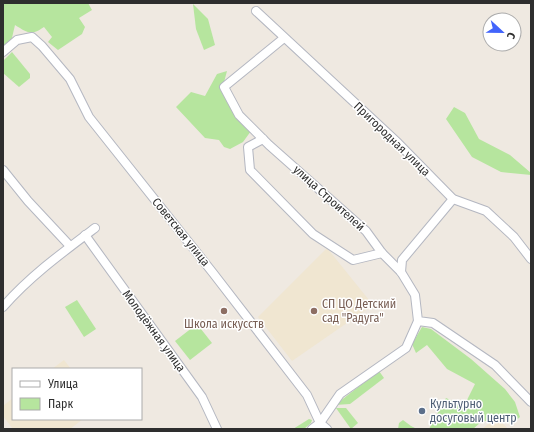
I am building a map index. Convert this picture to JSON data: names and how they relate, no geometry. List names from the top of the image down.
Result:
{
  "streets": {
    "street": [
      "Пригородная улица",
      "улица Строителей",
      "Советская улица",
      "Молодёжная улица"
    ]
  },
  "crossings": [
    ["Пригородная улица", "улица Строителей"]
  ],
  "places": ["Школа искусств", "СП ЦО Детский сад \"Радуга\"", "Культурно досуговый центр"],
  "legend": ["Улица", "Парк"],
  "north": "right"
}
